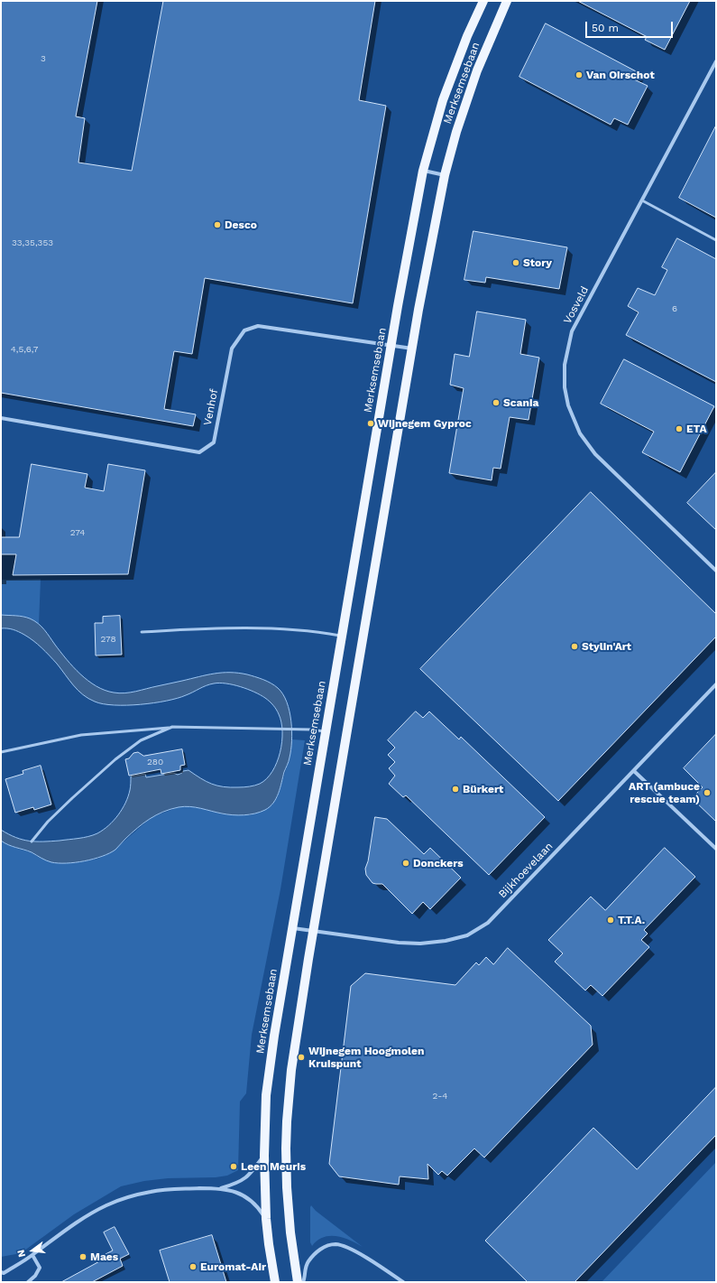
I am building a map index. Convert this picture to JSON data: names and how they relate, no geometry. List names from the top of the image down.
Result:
{
  "streets": {
    "main road": ["Merksemsebaan"],
    "street": ["Vosveld", "Venhof", "Bijkhoevelaan"]
  },
  "crossings": [
    ["Merksemsebaan", "Venhof"],
    ["Merksemsebaan", "Bijkhoevelaan"]
  ],
  "places": [
    "Van Oirschot",
    "Desco",
    "Story",
    "Scania",
    "Wijnegem Gyproc",
    "ETA",
    "Stylin'Art",
    "Bürkert",
    "ART (ambuce rescue team)",
    "Donckers",
    "T.T.A.",
    "Wijnegem Hoogmolen Kruispunt",
    "Leen Meuris",
    "Maes",
    "Euromat-Air"
  ],
  "house_numbers": [
    "3",
    "33,35,353",
    "6",
    "4,5,6,7",
    "274",
    "278",
    "280",
    "2-4"
  ],
  "scale_bar": "50 m",
  "north": "left"
}
